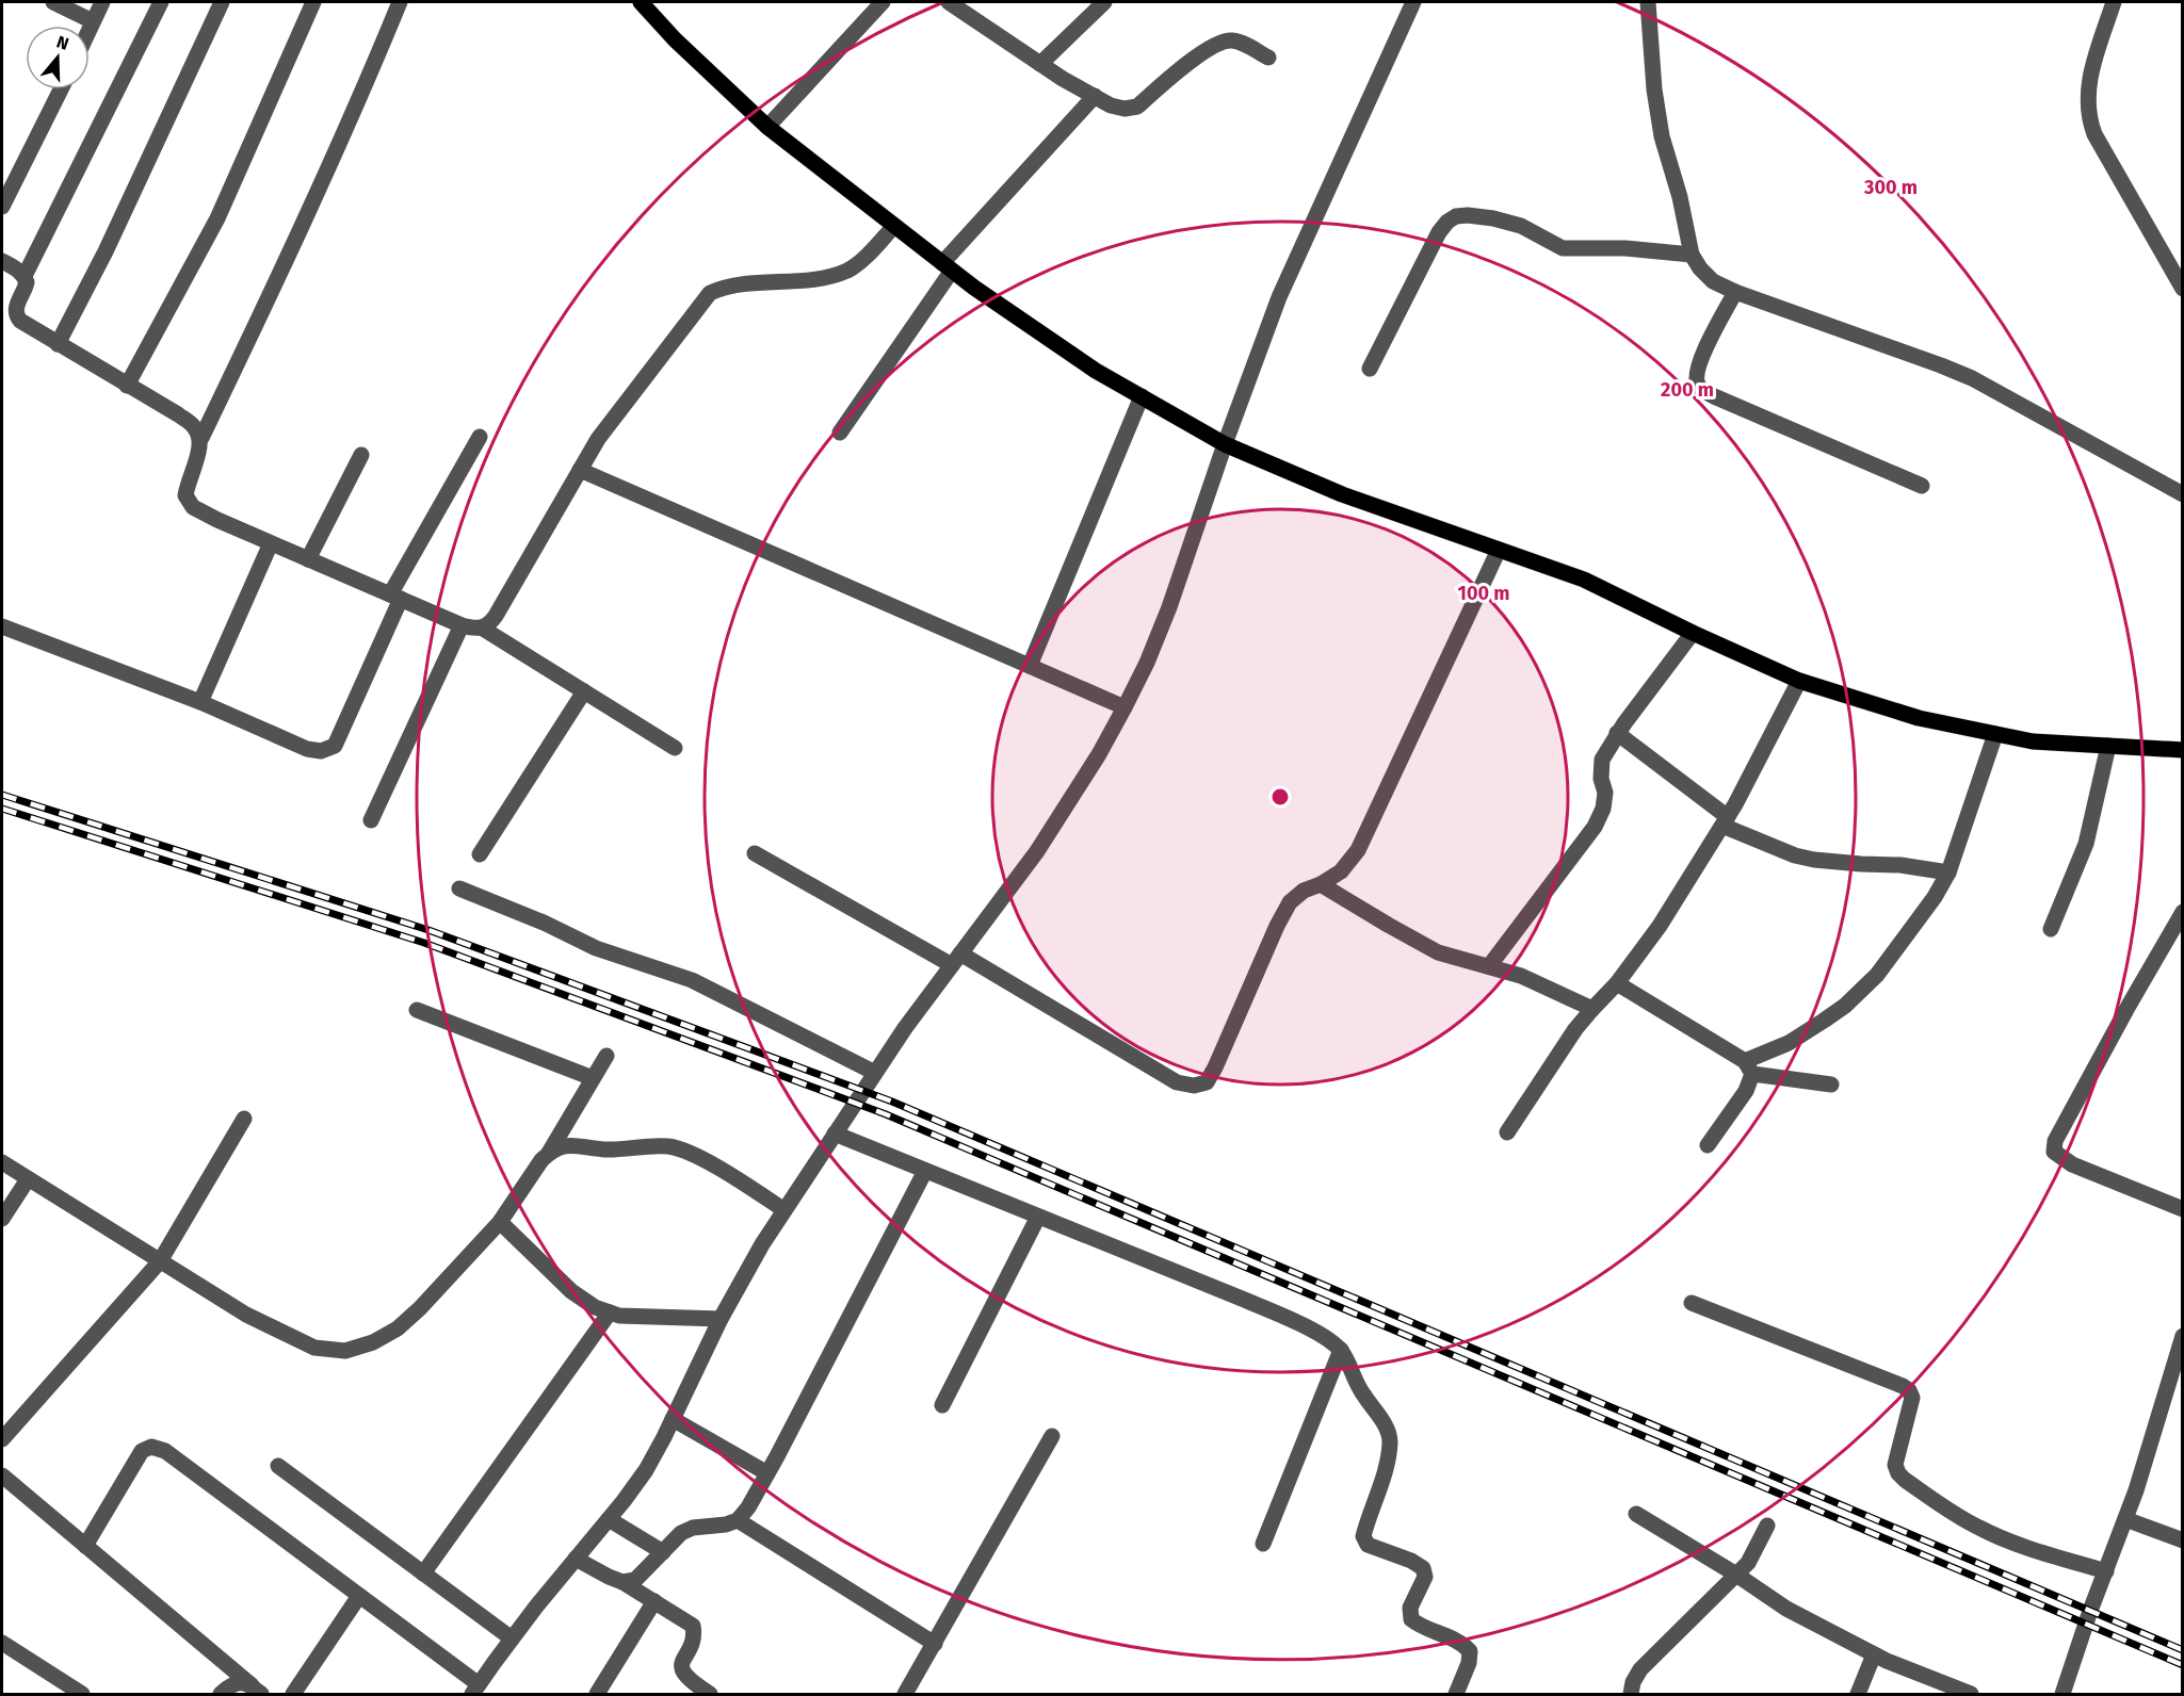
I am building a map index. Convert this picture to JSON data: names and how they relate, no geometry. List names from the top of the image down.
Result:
{
  "north": "top",
  "rings": ["300 m", "200 m", "100 m"]
}
